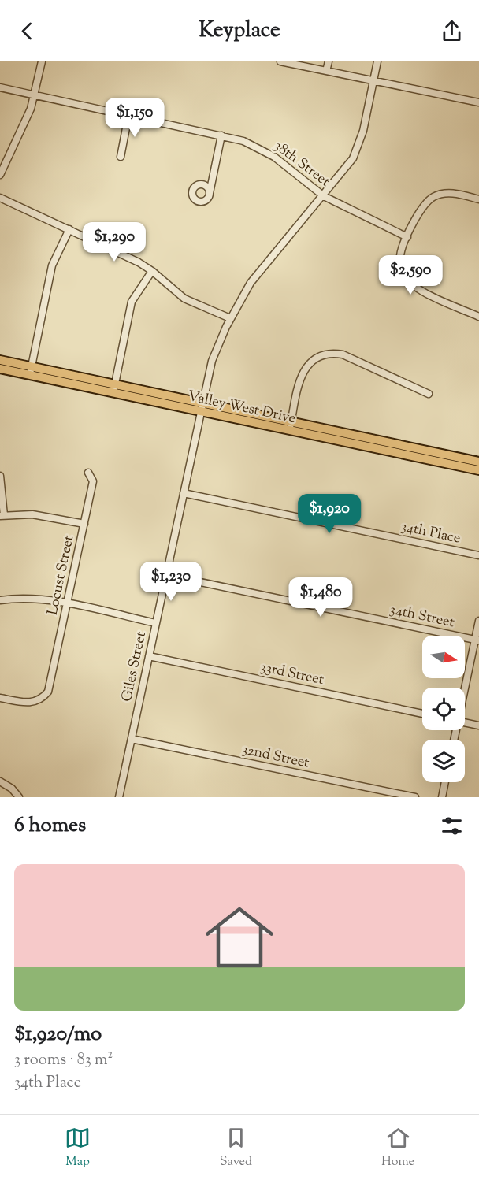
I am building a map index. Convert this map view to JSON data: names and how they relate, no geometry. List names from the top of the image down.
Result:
{
  "streets": {
    "main road": ["Valley West Drive"],
    "street": [
      "38th Street",
      "34th Place",
      "Locust Street",
      "34th Street",
      "Giles Street",
      "33rd Street",
      "32nd Street"
    ]
  },
  "crossings": [
    ["38th Street", "Giles Street"],
    ["Valley West Drive", "Giles Street"],
    ["34th Place", "Giles Street"],
    ["34th Street", "Giles Street"],
    ["Giles Street", "33rd Street"],
    ["Giles Street", "32nd Street"]
  ],
  "north": "right",
  "page": {
    "header": "Keyplace",
    "price": [
      "$1,150",
      "$1,290",
      "$2,590",
      "$1,920",
      "$1,230",
      "$1,480"
    ],
    "heading": "6 homes",
    "list": [
      {
        "name": "$1,920/mo",
        "note": "3 rooms · 83 m² · 34th Place"
      }
    ],
    "tabs": ["Map", "Saved", "Home"]
  }
}
